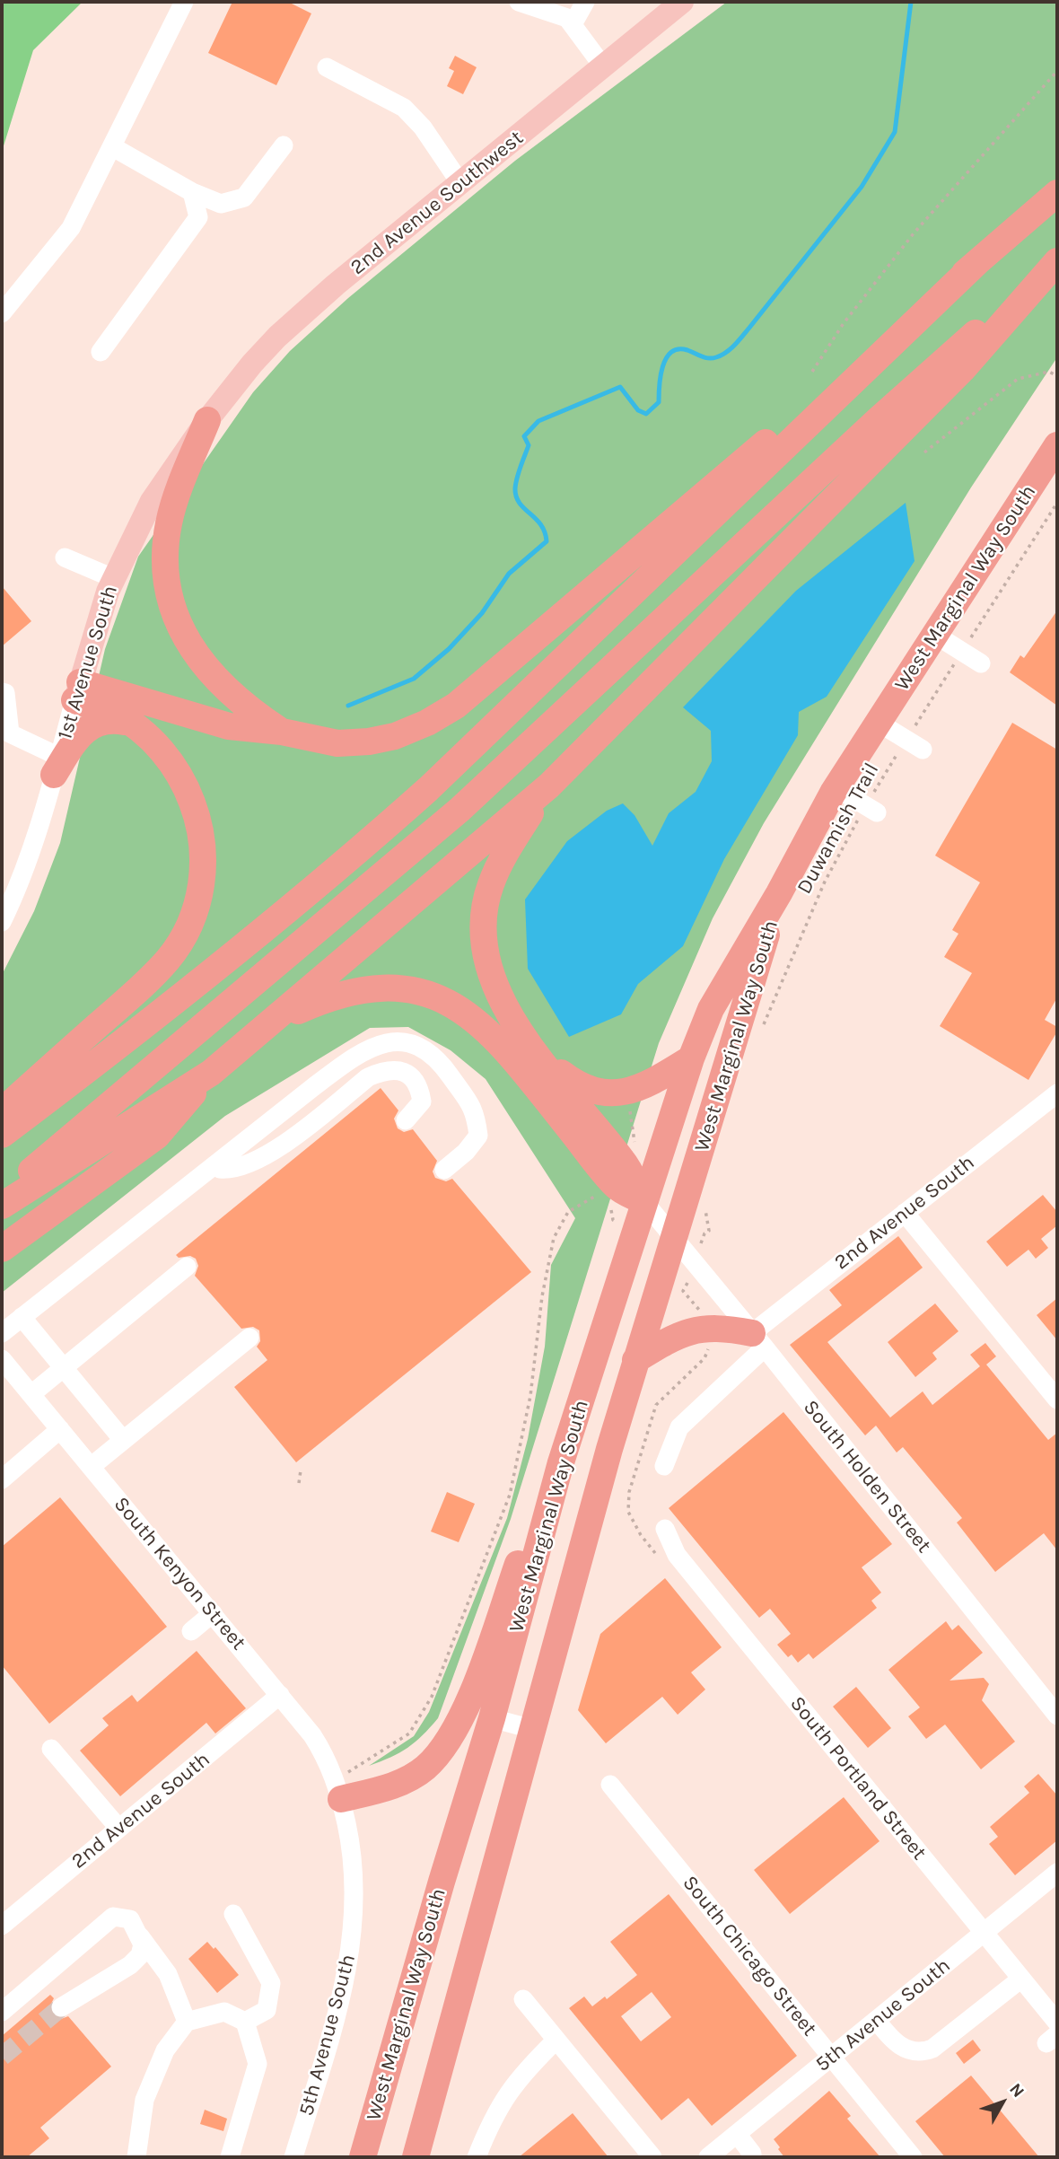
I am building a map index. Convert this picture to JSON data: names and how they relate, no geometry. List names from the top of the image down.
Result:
{
  "streets": {
    "highway": ["West Marginal Way South"],
    "main road": ["2nd Avenue Southwest", "1st Avenue South"],
    "street": [
      "2nd Avenue South",
      "South Holden Street",
      "South Kenyon Street",
      "South Portland Street",
      "South Chicago Street",
      "5th Avenue South"
    ],
    "path": ["Duwamish Trail"]
  },
  "crossings": [
    ["2nd Avenue Southwest", "1st Avenue South"],
    ["West Marginal Way South", "South Holden Street"],
    ["2nd Avenue South", "South Holden Street"],
    ["2nd Avenue South", "South Kenyon Street"],
    ["South Kenyon Street", "5th Avenue South"],
    ["South Portland Street", "5th Avenue South"],
    ["South Chicago Street", "5th Avenue South"]
  ],
  "north": "top right"
}
